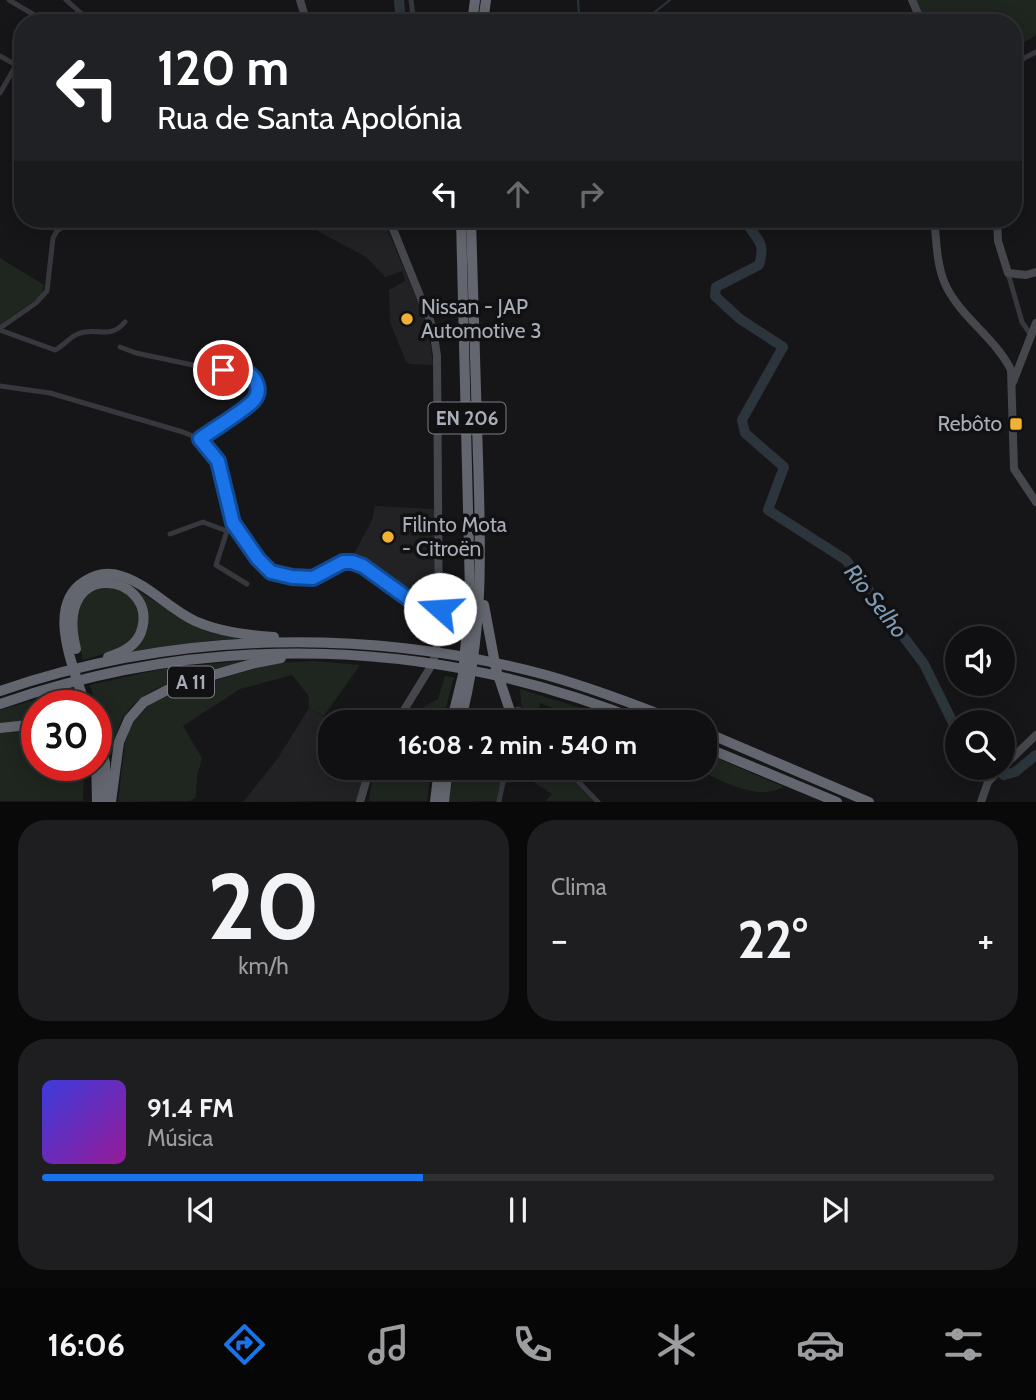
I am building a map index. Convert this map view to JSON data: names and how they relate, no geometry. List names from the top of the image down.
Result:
{
  "streets": {
    "highway": ["EN 206", "A 11"]
  },
  "water": ["Rio Selho"],
  "places": {
    "other": ["Nissan - JAP Automotive 3", "Filinto Mota - Citroën"],
    "transit": ["Rebôto"]
  },
  "page": {
    "turn": ["120 m", "Rua de Santa Apolónia"],
    "limit": "30",
    "trip": "16:08 · 2 min · 540 m",
    "tile": [
      ["20", "km/h"],
      "Clima"
    ],
    "heat": ["−", "22°", "+"],
    "song": ["91.4 FM", "Música"],
    "tabs": "16:06"
  }
}
